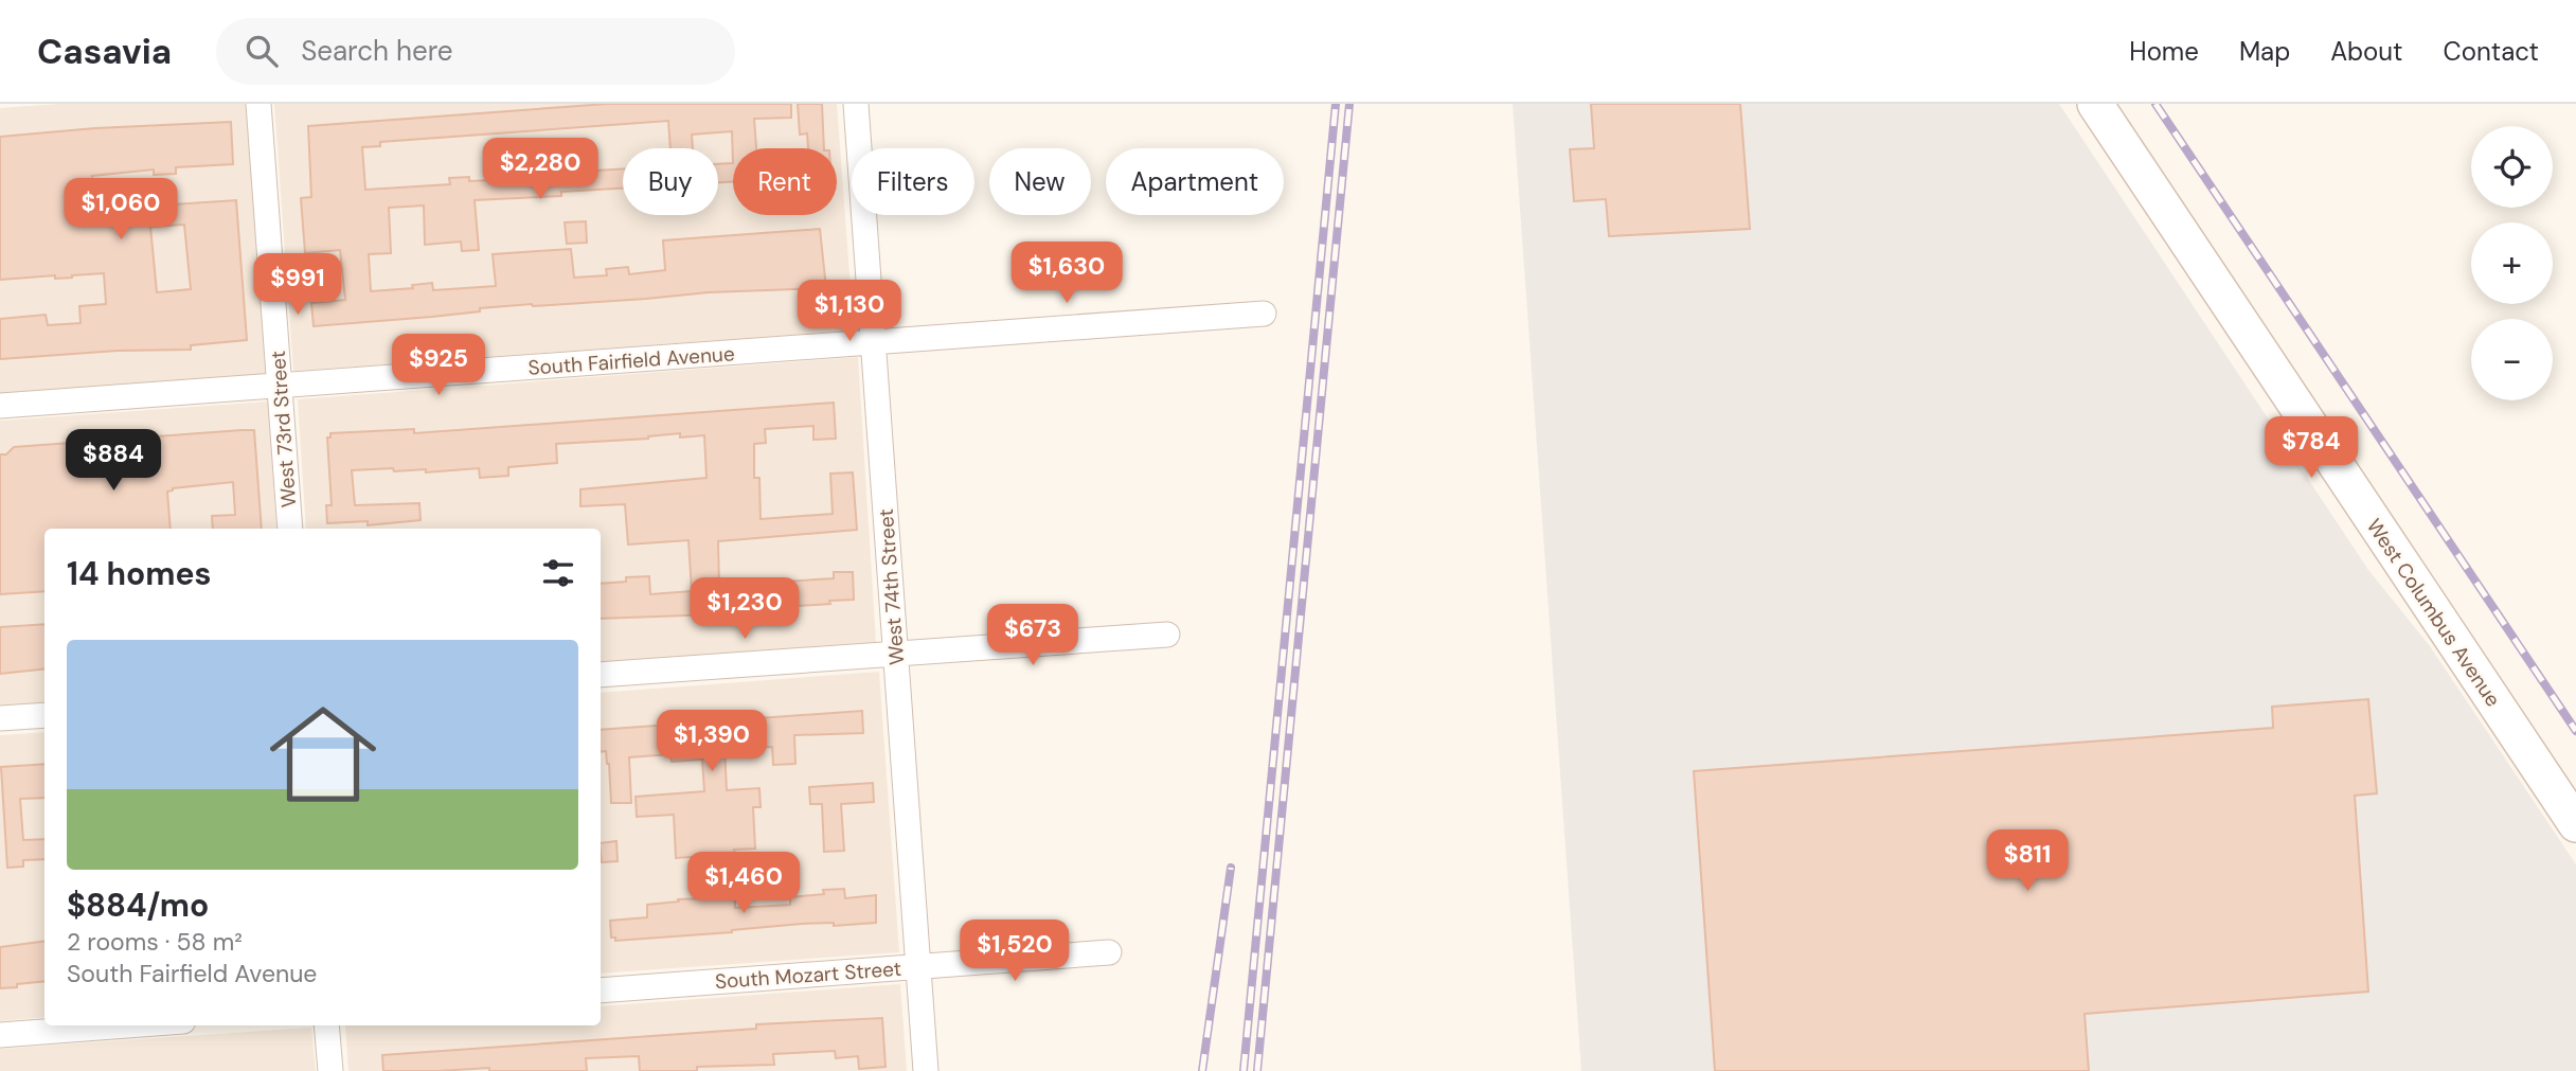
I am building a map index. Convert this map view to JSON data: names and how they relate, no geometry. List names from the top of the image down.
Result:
{
  "streets": {
    "main road": ["West Columbus Avenue"],
    "street": [
      "South Fairfield Avenue",
      "West 73rd Street",
      "West 74th Street",
      "South Mozart Street"
    ]
  },
  "crossings": [
    ["South Fairfield Avenue", "West 73rd Street"],
    ["South Fairfield Avenue", "West 74th Street"],
    ["West 74th Street", "South Mozart Street"]
  ],
  "page": {
    "header": "Casavia",
    "search": "Search here",
    "nav": [
      "Home",
      "Map",
      "About",
      "Contact"
    ],
    "map_buttons": ["+", "−"],
    "price": [
      "$2,280",
      "$1,060",
      "$1,630",
      "$991",
      "$1,130",
      "$925",
      "$784",
      "$884",
      "$1,230",
      "$673",
      "$1,390",
      "$811",
      "$1,460",
      "$1,520"
    ],
    "chip": [
      "Buy",
      "Rent",
      "Filters",
      "New",
      "Apartment"
    ],
    "heading": "14 homes",
    "list": [
      {
        "name": "$884/mo",
        "note": "2 rooms · 58 m² · South Fairfield Avenue"
      }
    ]
  }
}
